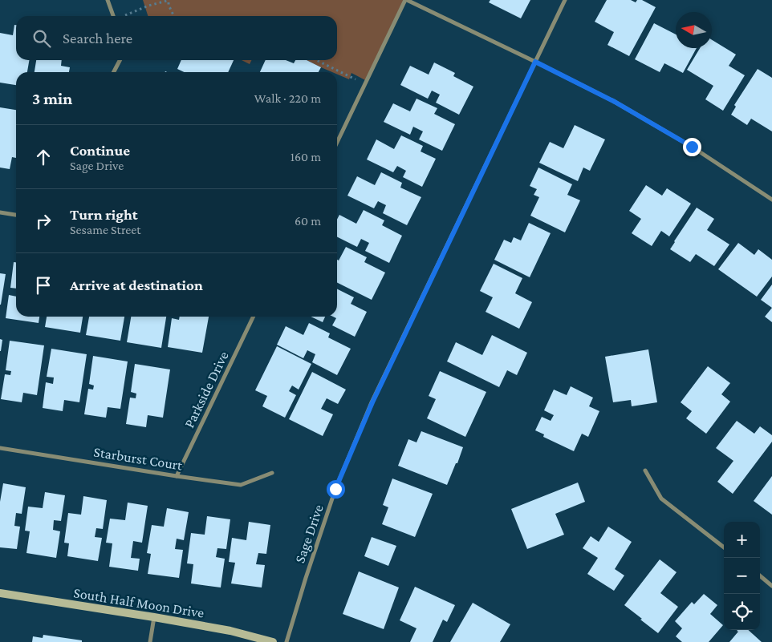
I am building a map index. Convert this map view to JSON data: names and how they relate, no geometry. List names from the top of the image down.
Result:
{
  "streets": {
    "street": [
      "Parkside Drive",
      "Starburst Court",
      "Sage Drive",
      "South Half Moon Drive"
    ]
  },
  "crossings": [
    ["Parkside Drive", "Starburst Court"]
  ],
  "north": "left",
  "page": {
    "search": "Search here",
    "heading": ["3 min", "Walk · 220 m"],
    "list": [
      ["Continue", "Sage Drive", "160 m"],
      ["Turn right", "Sesame Street", "60 m"],
      "Arrive at destination"
    ],
    "map_buttons": ["+", "−"]
  }
}
